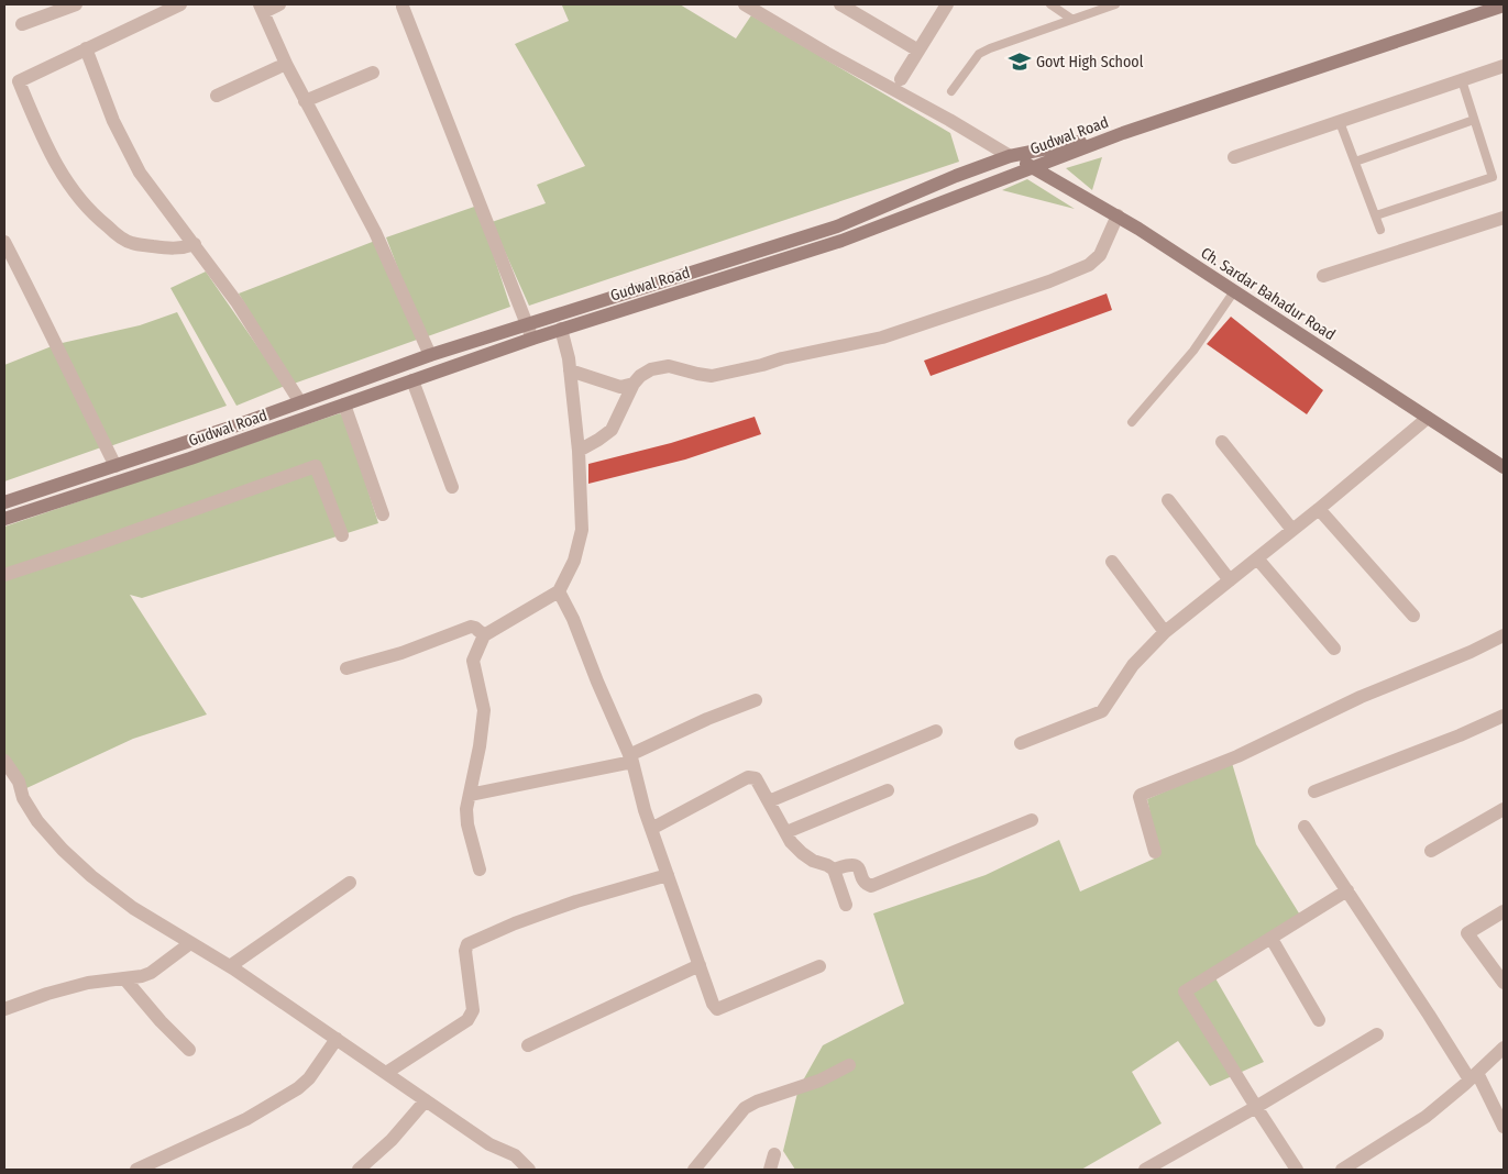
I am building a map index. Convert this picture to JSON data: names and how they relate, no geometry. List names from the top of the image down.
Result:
{
  "streets": {
    "main road": ["Gudwal Road", "Ch. Sardar Bahadur Road"]
  },
  "crossings": [
    ["Gudwal Road", "Ch. Sardar Bahadur Road"]
  ],
  "places": {
    "school or university": ["Govt High School"]
  }
}
